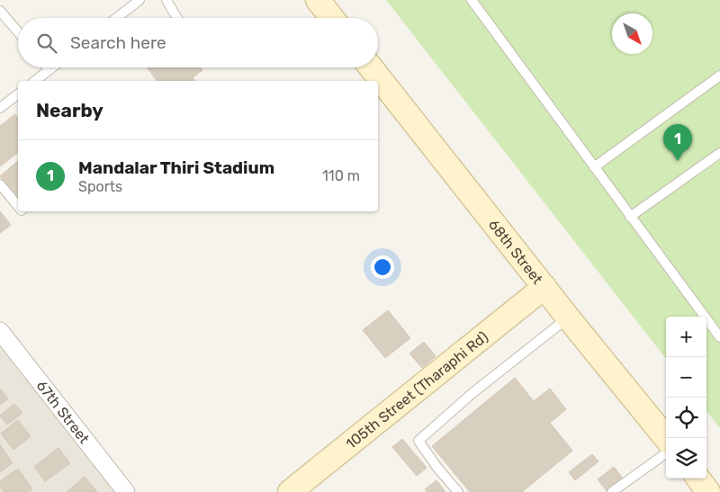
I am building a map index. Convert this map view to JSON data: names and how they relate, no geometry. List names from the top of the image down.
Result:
{
  "streets": {
    "main road": ["68th Street", "105th Street (Tharaphi Rd)"],
    "street": ["67th Street"]
  },
  "crossings": [
    ["68th Street", "105th Street (Tharaphi Rd)"]
  ],
  "north": "bottom right",
  "page": {
    "search": "Search here",
    "heading": "Nearby",
    "pins": "1",
    "list": [
      {
        "mark": "1",
        "name": "Mandalar Thiri Stadium",
        "note": "Sports",
        "value": "110 m"
      }
    ],
    "map_buttons": ["+", "−"]
  }
}
